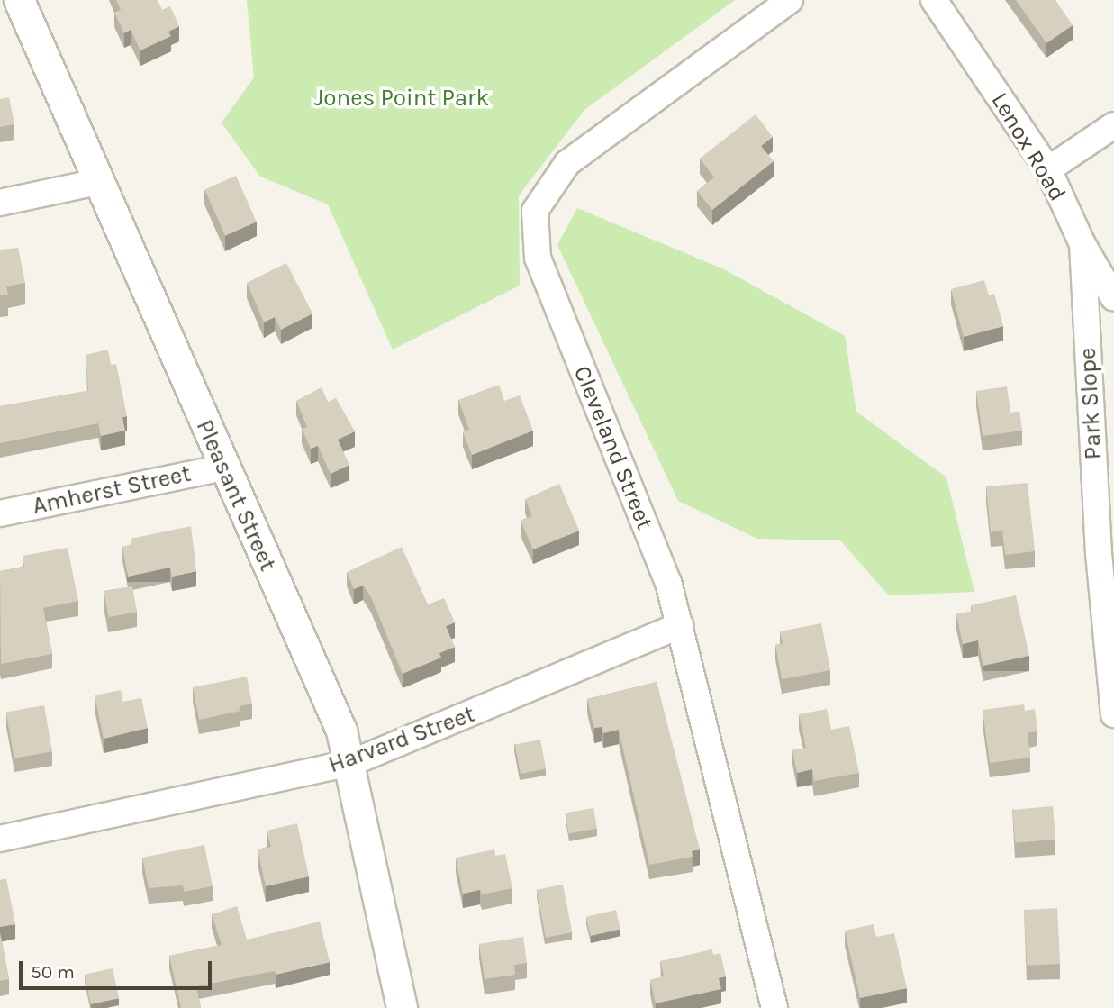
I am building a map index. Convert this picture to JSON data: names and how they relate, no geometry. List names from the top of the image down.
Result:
{
  "streets": {
    "street": [
      "Lenox Road",
      "Park Slope",
      "Cleveland Street",
      "Amherst Street",
      "Pleasant Street",
      "Harvard Street"
    ]
  },
  "crossings": [
    ["Lenox Road", "Park Slope"],
    ["Cleveland Street", "Harvard Street"],
    ["Amherst Street", "Pleasant Street"],
    ["Pleasant Street", "Harvard Street"]
  ],
  "parks": ["Jones Point Park"],
  "scale_bar": "50 m"
}
